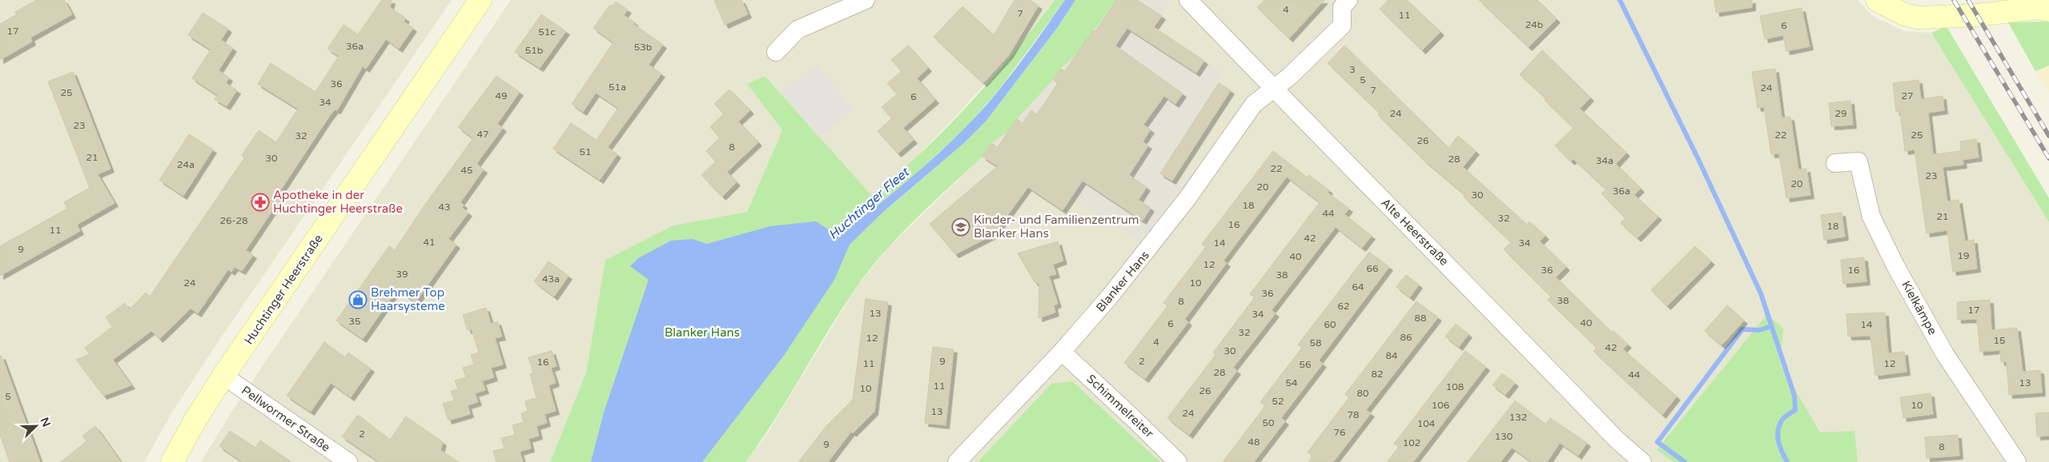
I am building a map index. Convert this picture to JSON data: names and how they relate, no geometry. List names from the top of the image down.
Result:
{
  "streets": {
    "main road": ["Huchtinger Heerstraße"],
    "street": [
      "Alte Heerstraße",
      "Blanker Hans",
      "Kielkämpe",
      "Schimmelreiter",
      "Pellwormer Straße"
    ]
  },
  "crossings": [
    ["Alte Heerstraße", "Blanker Hans"],
    ["Blanker Hans", "Schimmelreiter"],
    ["Huchtinger Heerstraße", "Pellwormer Straße"]
  ],
  "water": ["Huchtinger Fleet"],
  "parks": ["Blanker Hans"],
  "places": {
    "pharmacy": ["Apotheke in der Huchtinger Heerstraße"],
    "school or university": ["Kinder- und Familienzentrum Blanker Hans"],
    "shop": ["Brehmer Top Haarsysteme"]
  },
  "house_numbers": [
    "4",
    "7",
    "11",
    "24b",
    "6",
    "17",
    "51c",
    "36a",
    "53b",
    "51b",
    "3",
    "5",
    "36",
    "51a",
    "24",
    "7",
    "25",
    "49",
    "27",
    "6",
    "34",
    "24",
    "29",
    "23",
    "47",
    "22",
    "25",
    "32",
    "26",
    "8",
    "51",
    "21",
    "30",
    "28",
    "34a",
    "24a",
    "22",
    "45",
    "23",
    "20",
    "20",
    "36a",
    "30",
    "18",
    "43",
    "44",
    "21",
    "32",
    "26-28",
    "16",
    "18",
    "11",
    "42",
    "41",
    "14",
    "34",
    "9",
    "19",
    "40",
    "12",
    "66",
    "36",
    "16",
    "39",
    "38",
    "43a",
    "24",
    "10",
    "64",
    "36",
    "38",
    "8",
    "62",
    "17",
    "13",
    "34",
    "88",
    "35",
    "40",
    "6",
    "60",
    "14",
    "32",
    "86",
    "12",
    "15",
    "4",
    "58",
    "42",
    "30",
    "84",
    "9",
    "2",
    "16",
    "11",
    "12",
    "56",
    "28",
    "82",
    "44",
    "54",
    "13",
    "11",
    "108",
    "10",
    "26",
    "80",
    "5",
    "52",
    "106",
    "10",
    "13",
    "24",
    "78",
    "132",
    "50",
    "104",
    "76",
    "2",
    "130",
    "48",
    "102",
    "9",
    "8"
  ],
  "north": "top right"
}
